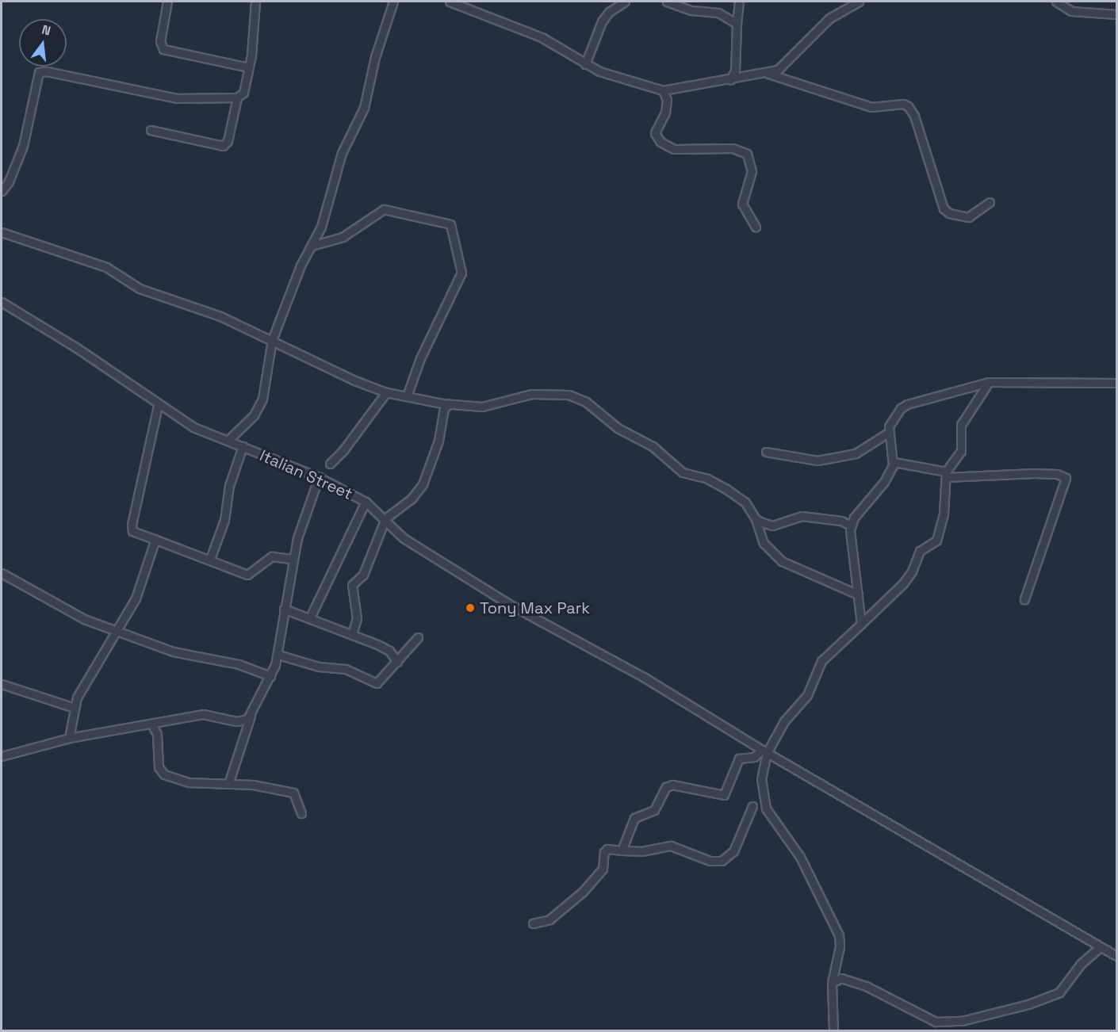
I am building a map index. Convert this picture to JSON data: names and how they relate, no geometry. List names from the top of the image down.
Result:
{
  "streets": {
    "street": ["Italian Street"]
  },
  "places": ["Tony Max Park"],
  "north": "top"
}
